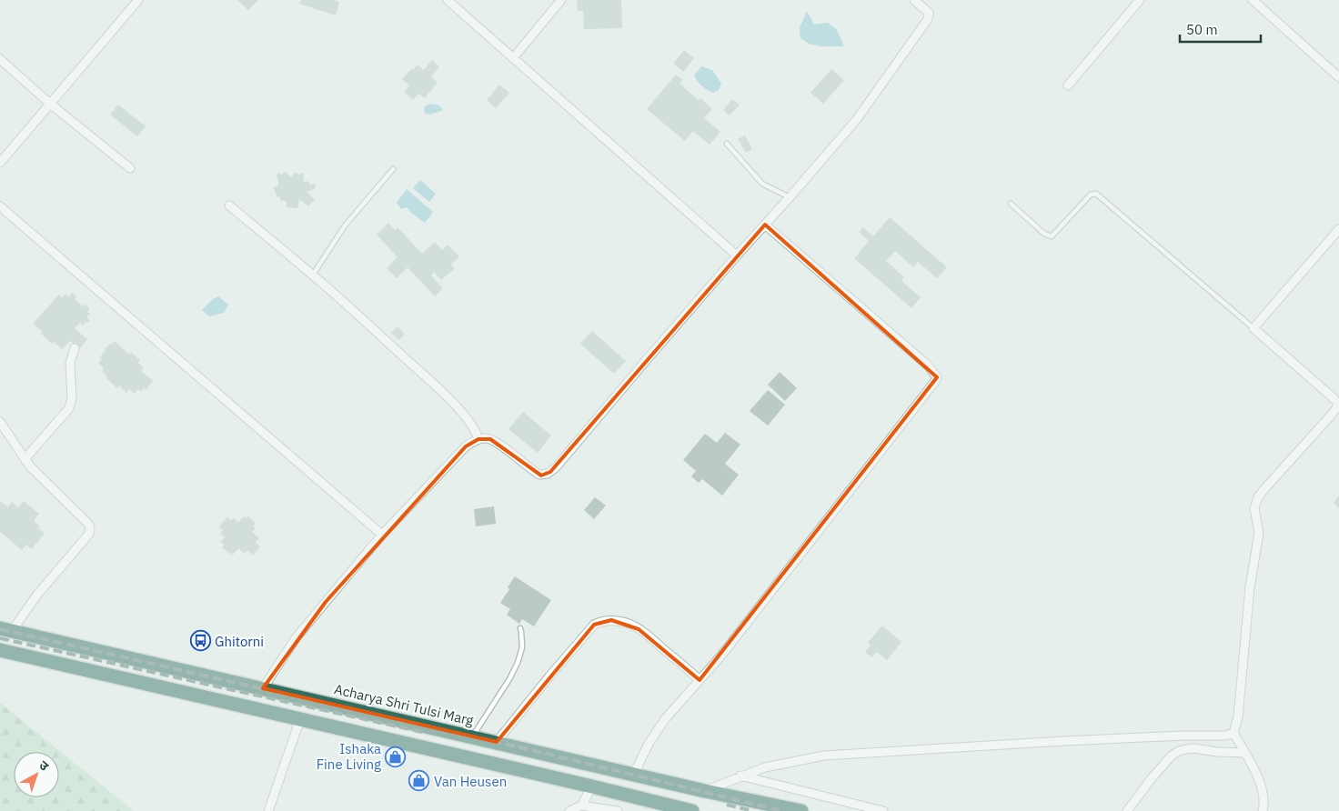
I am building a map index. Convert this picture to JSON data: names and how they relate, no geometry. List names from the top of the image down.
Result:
{
  "streets": {
    "highway": ["Acharya Shri Tulsi Marg"]
  },
  "places": {
    "bus stop": ["Ghitorni"],
    "shop": ["Ishaka Fine Living", "Van Heusen"]
  },
  "scale_bar": "50 m",
  "north": "top right"
}
